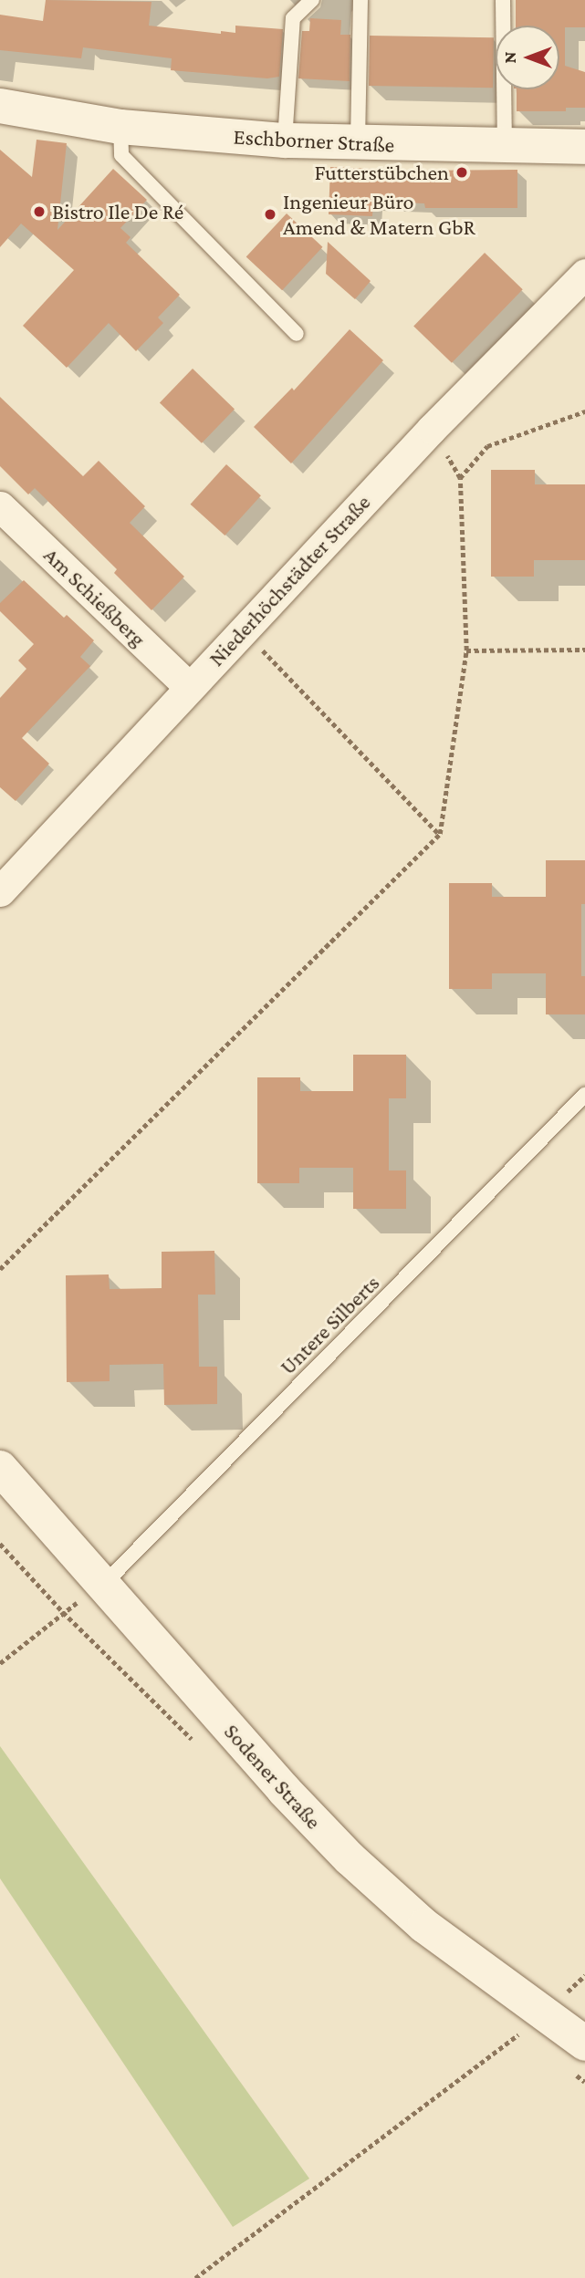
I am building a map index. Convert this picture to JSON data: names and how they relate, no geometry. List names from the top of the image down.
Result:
{
  "streets": {
    "main road": ["Eschborner Straße", "Sodener Straße"],
    "street": ["Niederhöchstädter Straße", "Am Schießberg"],
    "lane": ["Untere Silberts"]
  },
  "crossings": [
    ["Niederhöchstädter Straße", "Am Schießberg"],
    ["Untere Silberts", "Sodener Straße"]
  ],
  "places": ["Futterstübchen", "Bistro Ile De Ré", "Ingenieur Büro Amend & Matern GbR"],
  "north": "left"
}
